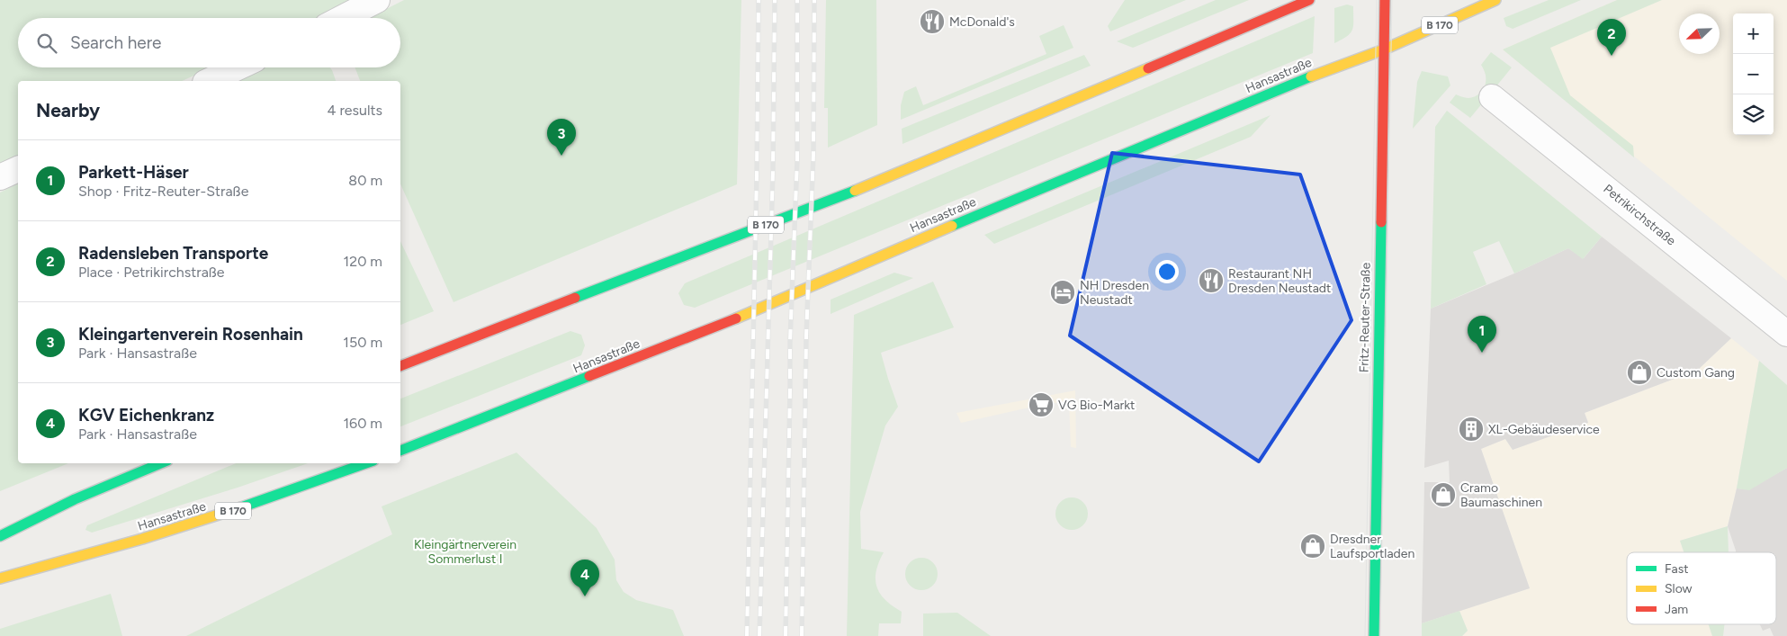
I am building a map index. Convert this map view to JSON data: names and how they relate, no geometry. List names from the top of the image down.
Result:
{
  "streets": {
    "main road": ["B 170", "Hansastraße", "Fritz-Reuter-Straße"],
    "street": ["Petrikirchstraße"]
  },
  "crossings": [
    ["Hansastraße", "Fritz-Reuter-Straße"]
  ],
  "parks": ["Kleingärtnerverein Sommerlust I"],
  "places": {
    "restaurant": ["McDonald's", "Restaurant NH Dresden Neustadt"],
    "hotel": ["NH Dresden Neustadt"],
    "shop": ["Custom Gang", "Cramo Baumaschinen", "Dresdner Laufsportladen"],
    "supermarket": ["VG Bio-Markt"],
    "building": ["XL-Gebäudeservice"]
  },
  "legend": ["Fast", "Slow", "Jam"],
  "north": "bottom left",
  "page": {
    "map_buttons": ["+", "−"],
    "search": "Search here",
    "pins": [
      "2",
      "3",
      "1",
      "4"
    ],
    "heading": ["Nearby", "4 results"],
    "list": [
      {
        "mark": "1",
        "name": "Parkett-Häser",
        "note": "Shop · Fritz-Reuter-Straße",
        "value": "80 m"
      },
      {
        "mark": "2",
        "name": "Radensleben Transporte",
        "note": "Place · Petrikirchstraße",
        "value": "120 m"
      },
      {
        "mark": "3",
        "name": "Kleingartenverein Rosenhain",
        "note": "Park · Hansastraße",
        "value": "150 m"
      },
      {
        "mark": "4",
        "name": "KGV Eichenkranz",
        "note": "Park · Hansastraße",
        "value": "160 m"
      }
    ]
  }
}
